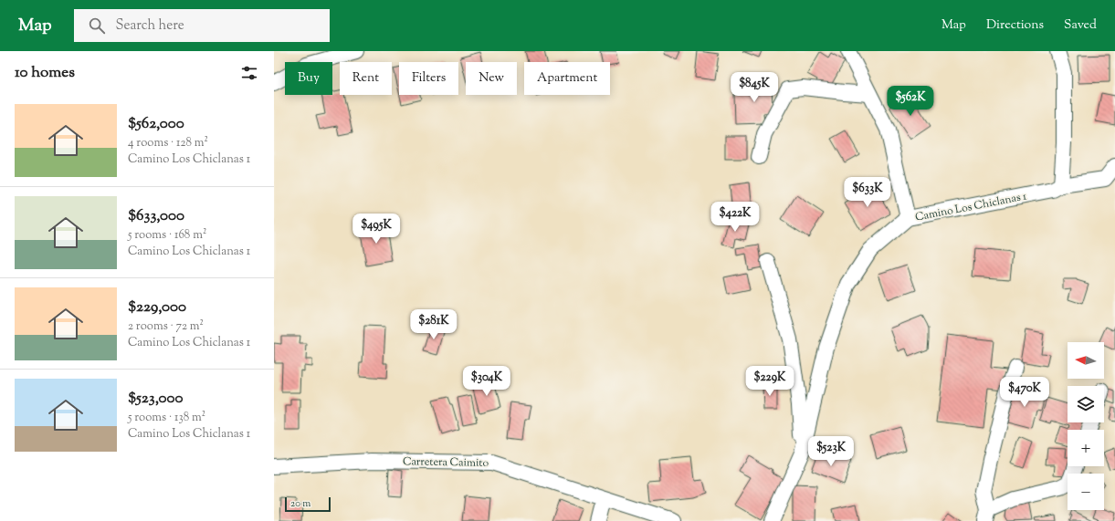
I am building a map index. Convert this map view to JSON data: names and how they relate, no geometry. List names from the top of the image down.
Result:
{
  "streets": {
    "street": ["Camino Los Chiclanas 1", "Carretera Caimito"]
  },
  "scale_bar": "20 m",
  "north": "left",
  "page": {
    "header": "Map",
    "search": "Search here",
    "nav": ["Map", "Directions", "Saved"],
    "heading": "10 homes",
    "chip": [
      "Buy",
      "Rent",
      "Filters",
      "New",
      "Apartment"
    ],
    "price": [
      "$845K",
      "$562K",
      "$633K",
      "$422K",
      "$495K",
      "$281K",
      "$304K",
      "$229K",
      "$470K",
      "$523K"
    ],
    "list": [
      {
        "name": "$562,000",
        "note": "4 rooms · 128 m² · Camino Los Chiclanas 1"
      },
      {
        "name": "$633,000",
        "note": "5 rooms · 168 m² · Camino Los Chiclanas 1"
      },
      {
        "name": "$229,000",
        "note": "2 rooms · 72 m² · Camino Los Chiclanas 1"
      },
      {
        "name": "$523,000",
        "note": "5 rooms · 138 m² · Camino Los Chiclanas 1"
      }
    ],
    "map_buttons": ["+", "−"],
    "scale": "20 m"
  }
}
